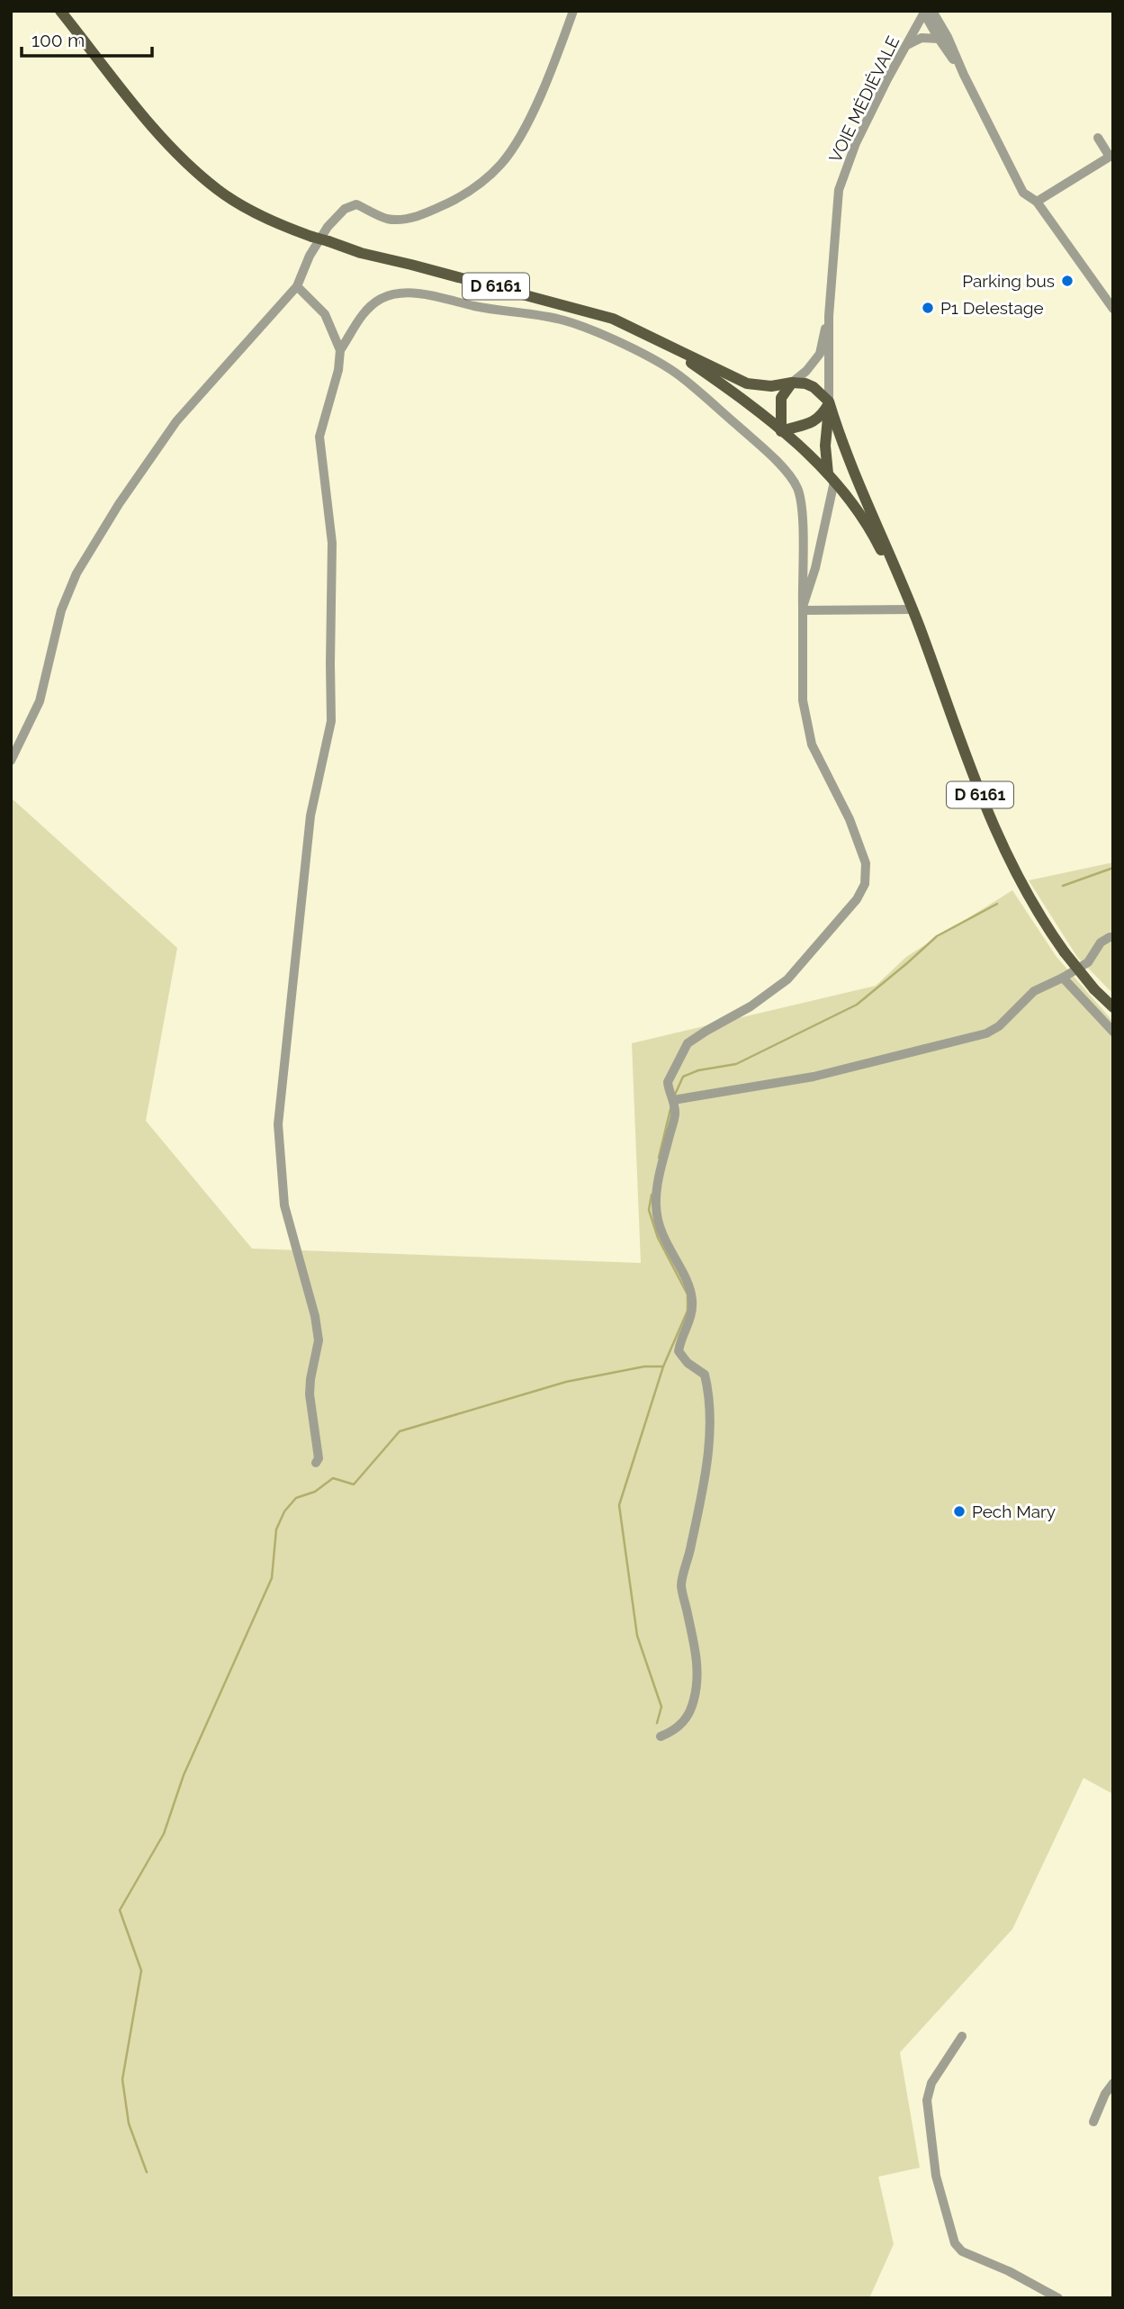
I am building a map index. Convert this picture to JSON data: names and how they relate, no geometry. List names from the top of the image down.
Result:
{
  "streets": {
    "main road": ["D 6161"],
    "street": ["VOIE MÉDIÉVALE"]
  },
  "places": ["Parking bus", "P1 Delestage", "Pech Mary"],
  "scale_bar": "100 m"
}
